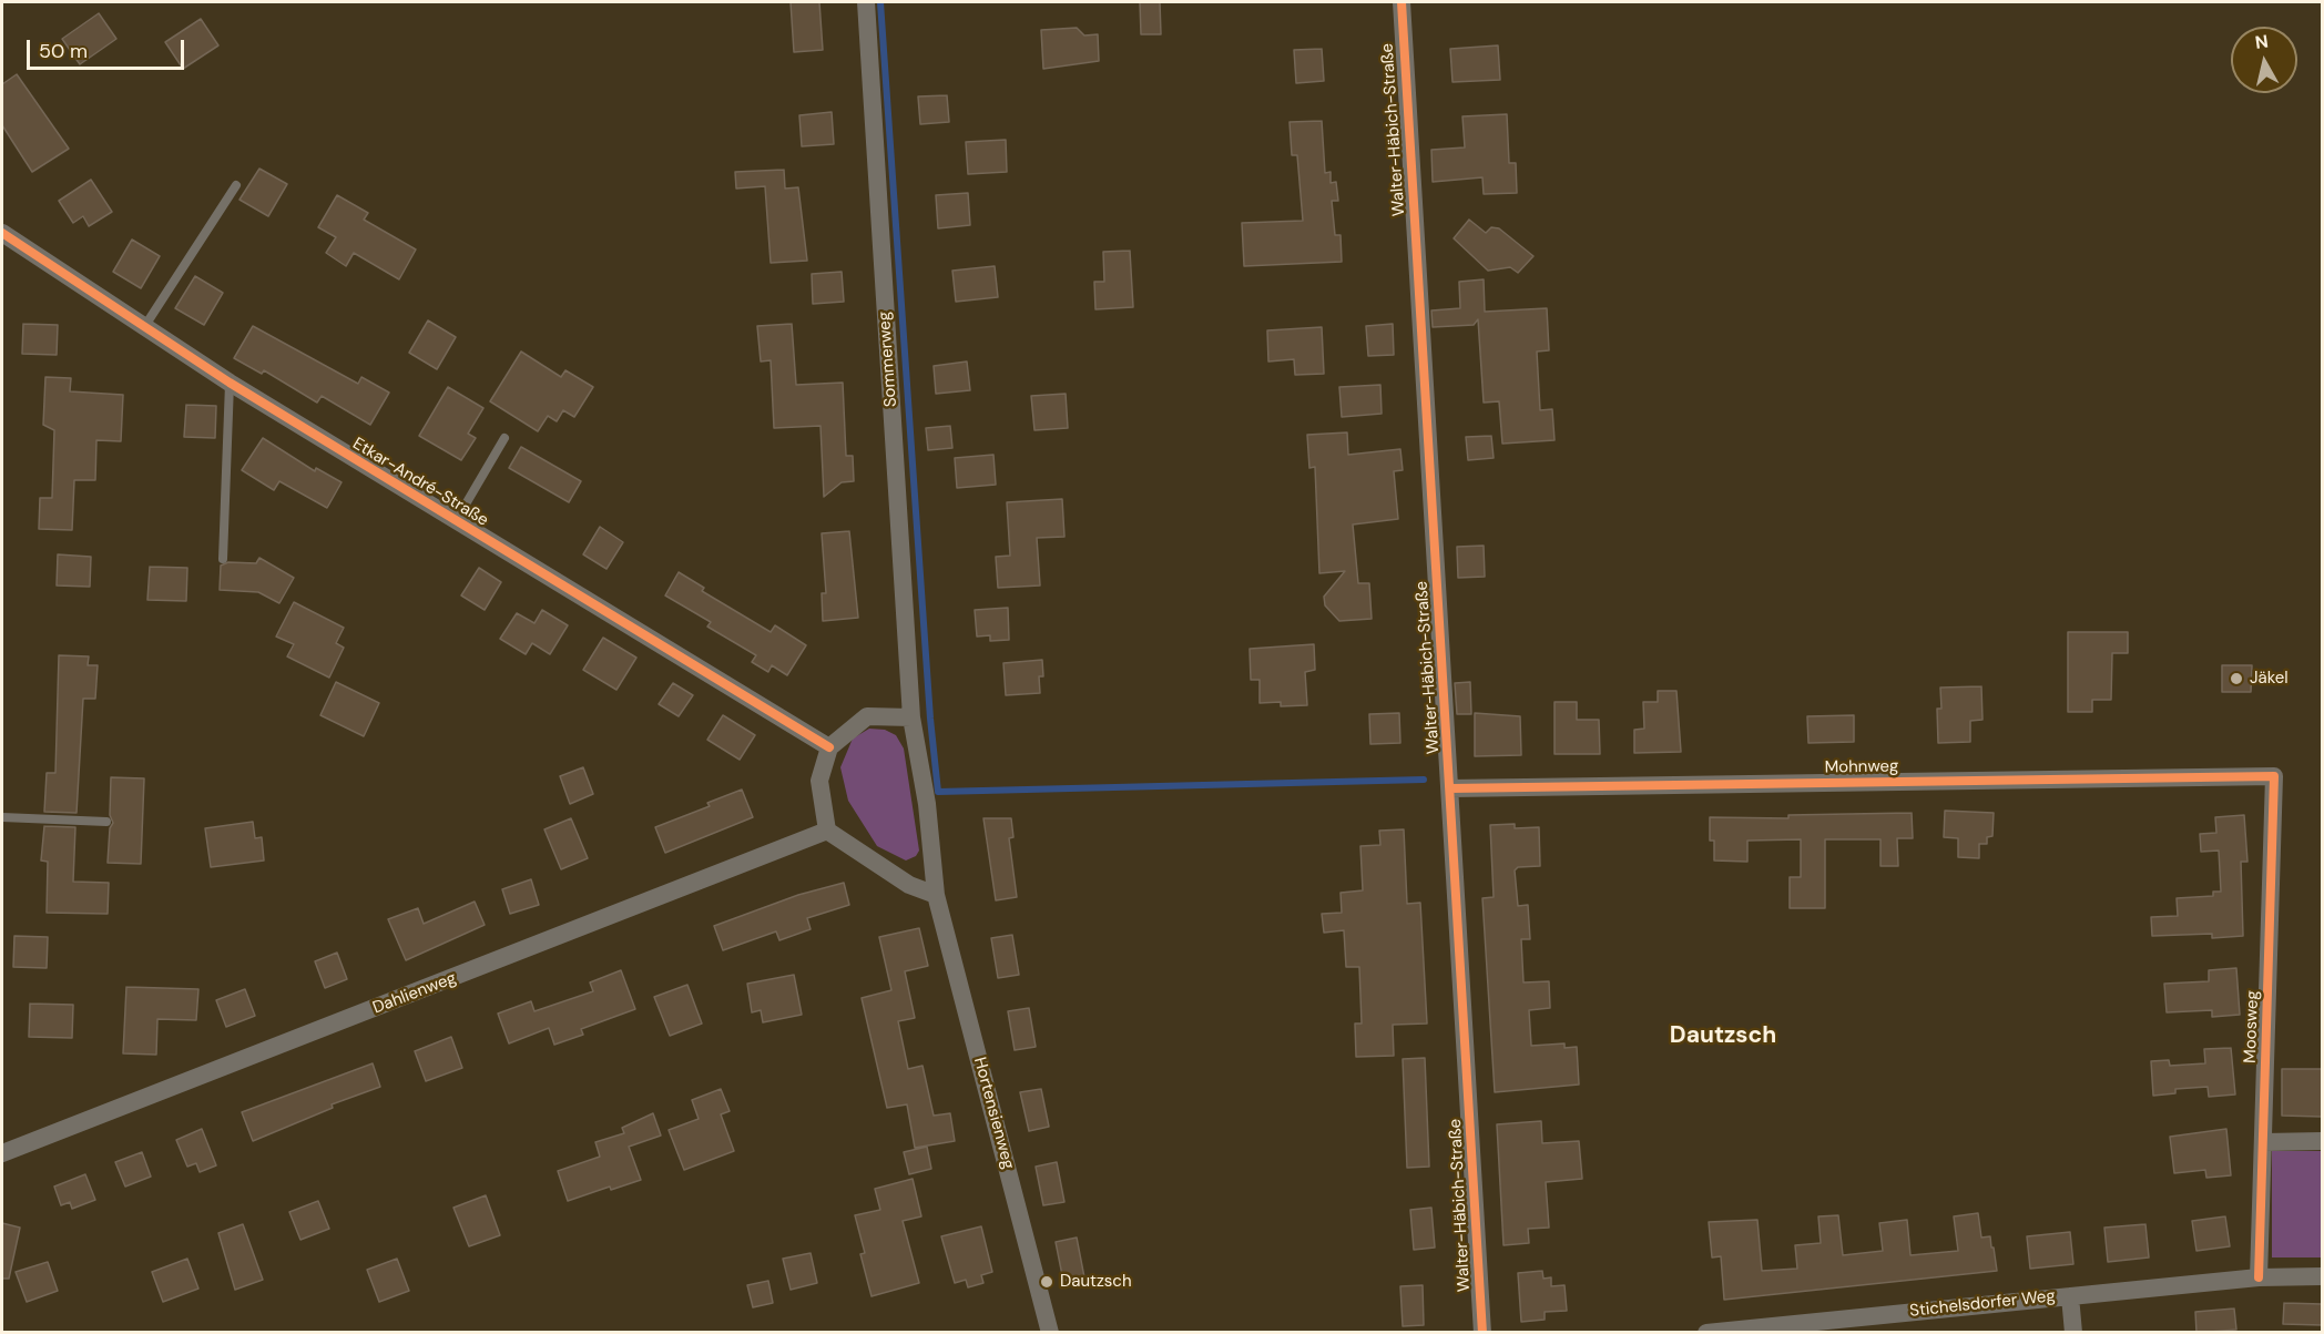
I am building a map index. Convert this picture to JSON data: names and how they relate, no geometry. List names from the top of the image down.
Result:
{
  "streets": {
    "street": [
      "Walter-Häbich-Straße",
      "Sommerweg",
      "Etkar-André-Straße",
      "Mohnweg",
      "Dahlienweg",
      "Moosweg",
      "Hortensienweg",
      "Stichelsdorfer Weg"
    ]
  },
  "crossings": [
    ["Walter-Häbich-Straße", "Mohnweg"],
    ["Sommerweg", "Hortensienweg"],
    ["Mohnweg", "Moosweg"],
    ["Moosweg", "Stichelsdorfer Weg"]
  ],
  "districts": ["Dautzsch"],
  "places": ["Jäkel", "Dautzsch"],
  "scale_bar": "50 m",
  "north": "top"
}
